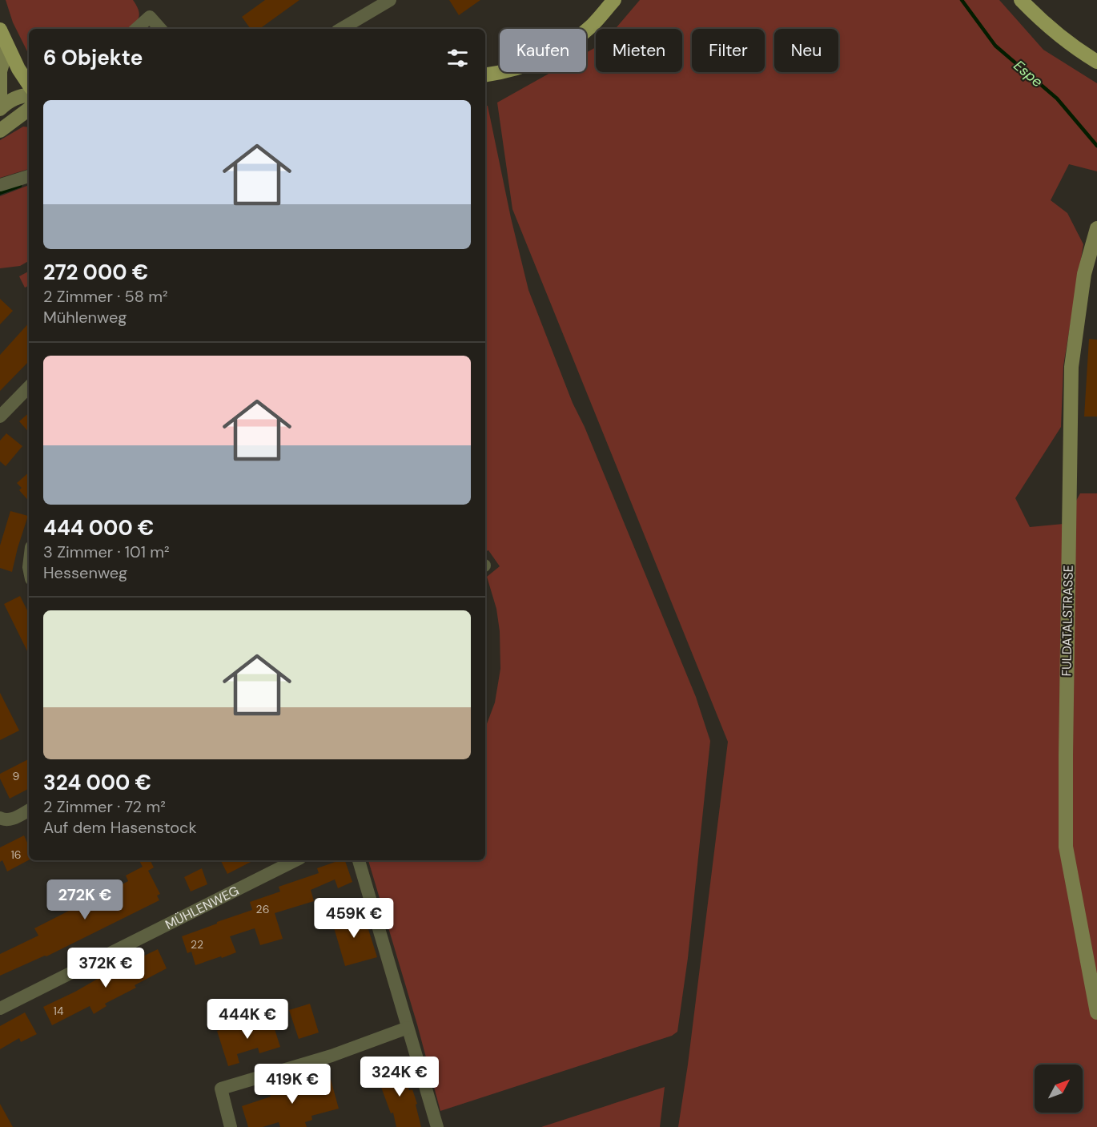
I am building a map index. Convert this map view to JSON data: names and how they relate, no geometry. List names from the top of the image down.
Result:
{
  "streets": {
    "main road": ["FULDATALSTRASSE"],
    "street": ["MÜHLENWEG"]
  },
  "water": ["Espe"],
  "house_numbers": [
    "9",
    "16",
    "26",
    "22",
    "14"
  ],
  "north": "top right",
  "page": {
    "chip": [
      "Kaufen",
      "Mieten",
      "Filter",
      "Neu"
    ],
    "heading": "6 Objekte",
    "list": [
      {
        "name": "272 000 €",
        "note": "2 Zimmer · 58 m² · Mühlenweg"
      },
      {
        "name": "444 000 €",
        "note": "3 Zimmer · 101 m² · Hessenweg"
      },
      {
        "name": "324 000 €",
        "note": "2 Zimmer · 72 m² · Auf dem Hasenstock"
      }
    ],
    "price": [
      "272K €",
      "459K €",
      "372K €",
      "444K €",
      "324K €",
      "419K €"
    ]
  }
}
